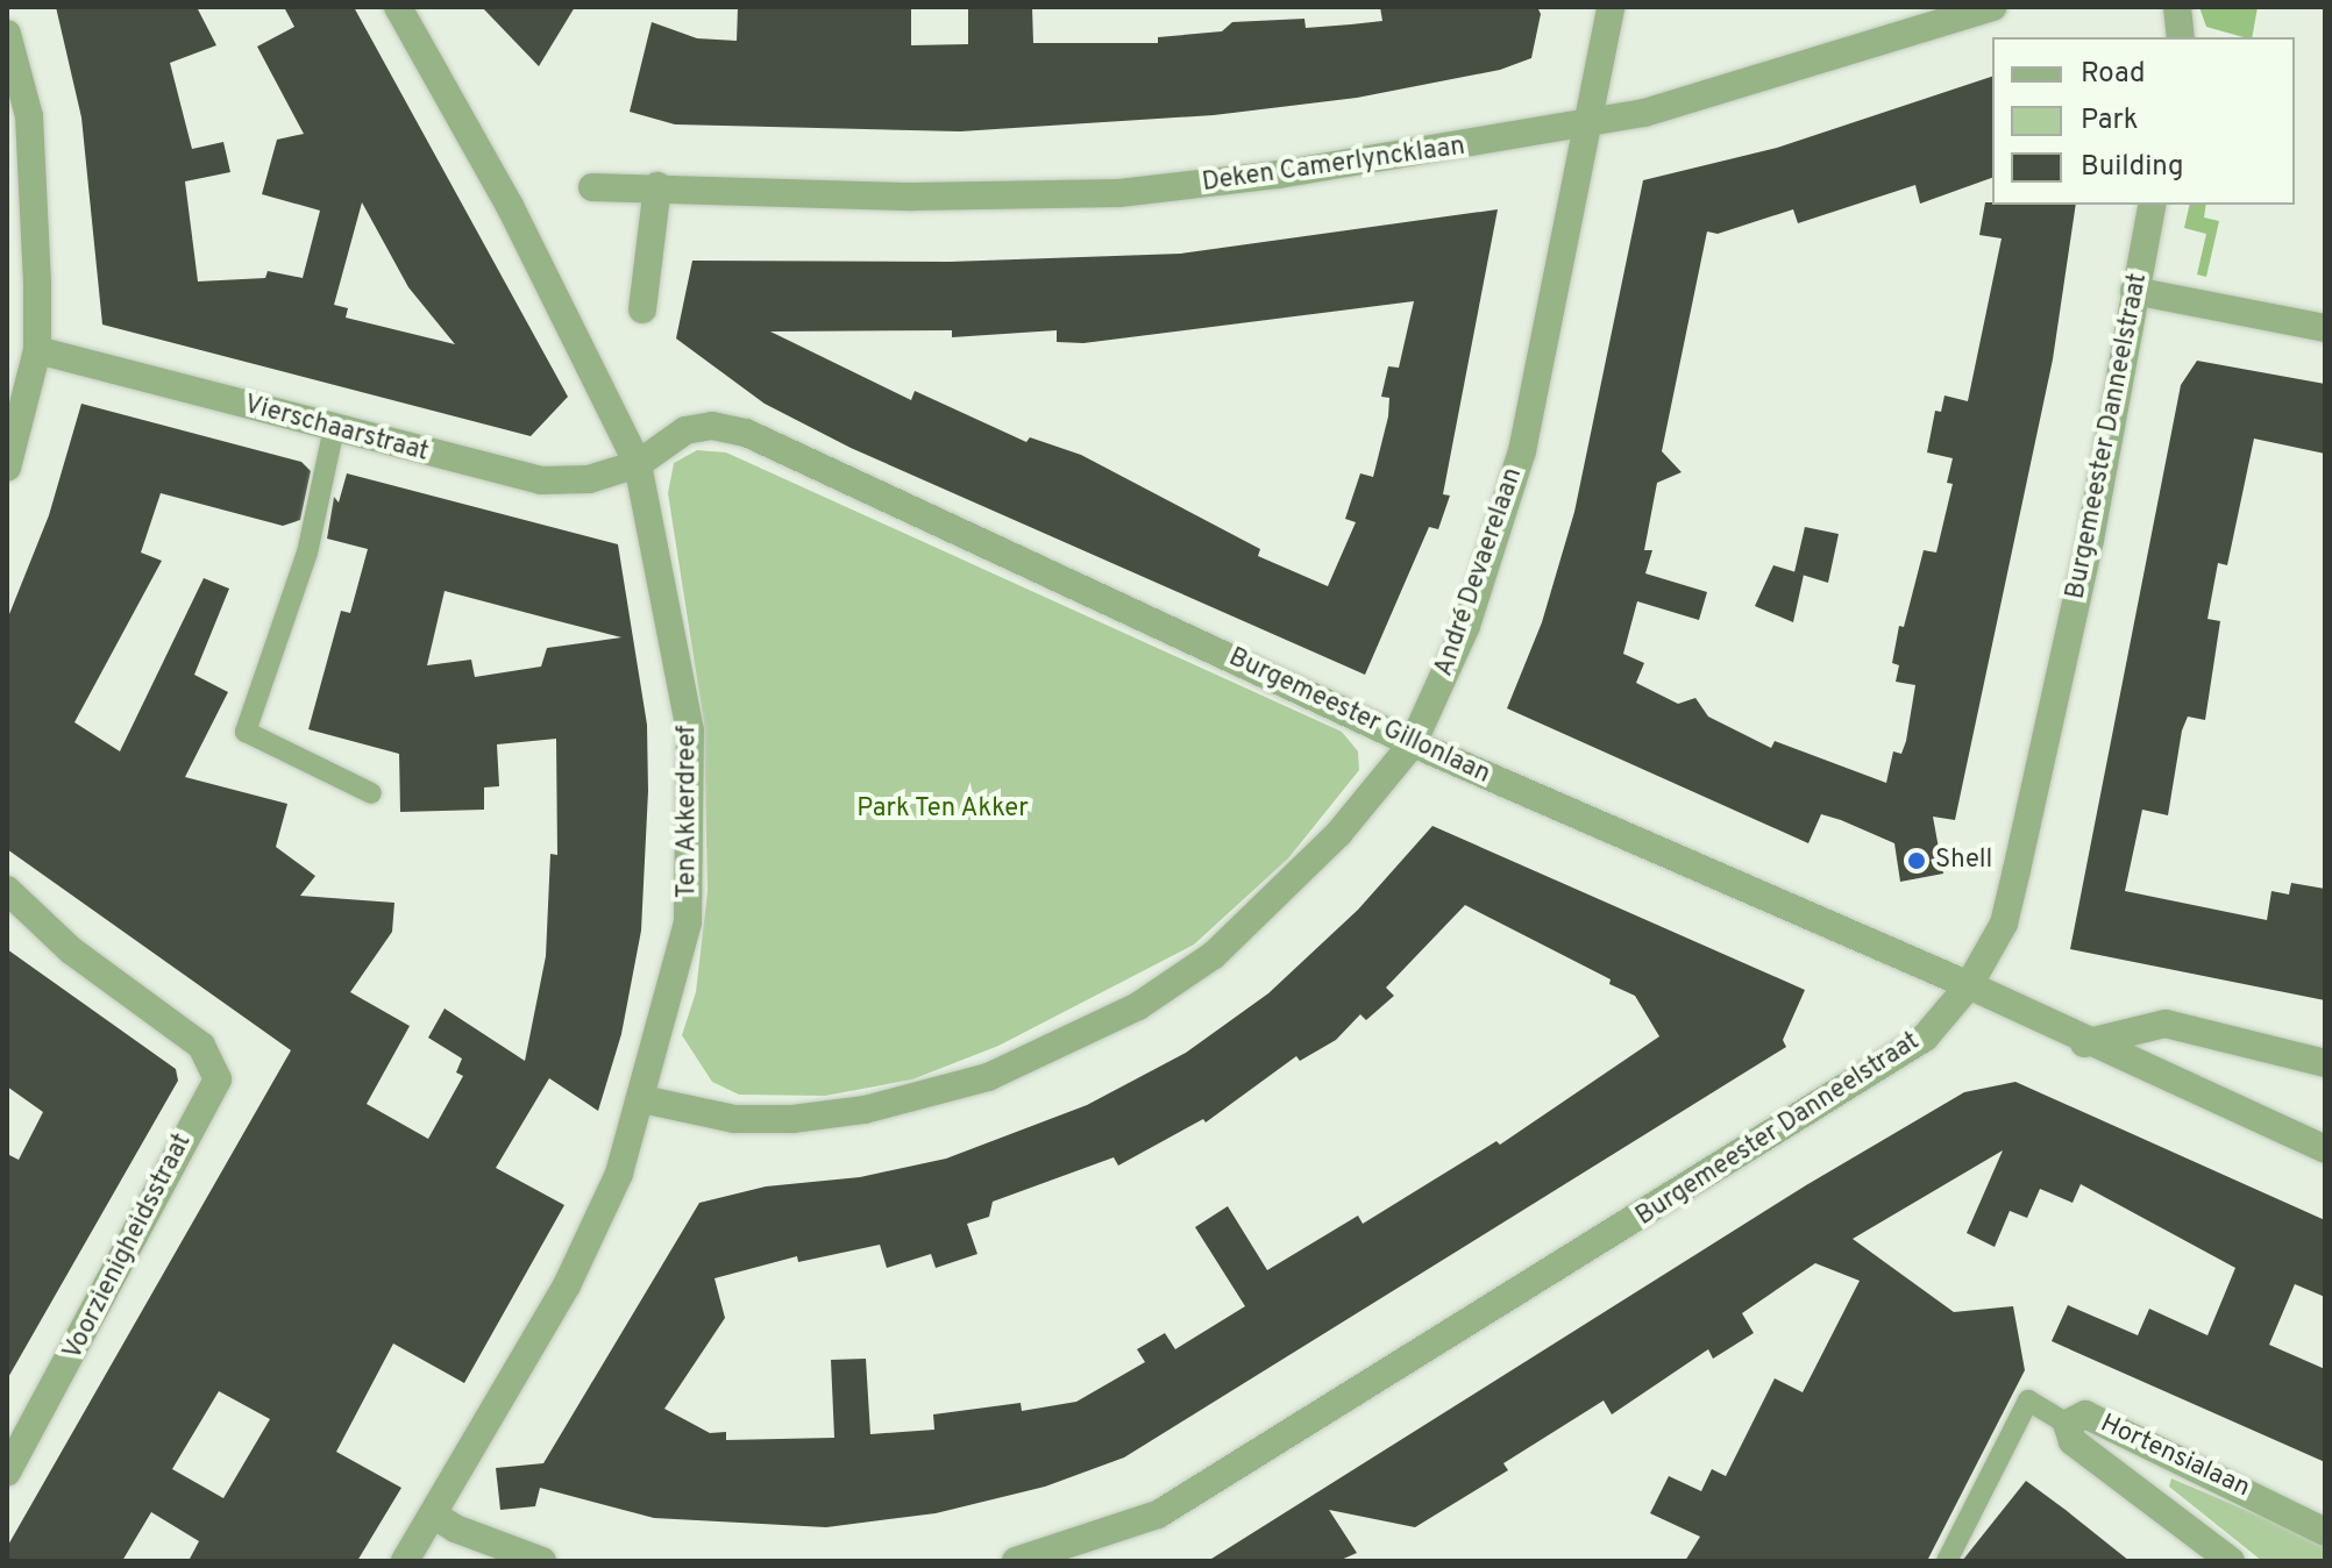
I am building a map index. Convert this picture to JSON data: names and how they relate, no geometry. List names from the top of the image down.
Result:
{
  "streets": {
    "street": [
      "Deken Camerlyncklaan",
      "Vierschaarstraat",
      "Burgemeester Danneelstraat",
      "André Devaerelaan",
      "Burgemeester Gillonlaan",
      "Ten Akkerdreef",
      "Voorzienigheidsstraat",
      "Hortensialaan"
    ]
  },
  "crossings": [
    ["Deken Camerlyncklaan", "André Devaerelaan"],
    ["Vierschaarstraat", "Burgemeester Gillonlaan"],
    ["Vierschaarstraat", "Ten Akkerdreef"],
    ["Burgemeester Danneelstraat", "Burgemeester Gillonlaan"],
    ["André Devaerelaan", "Burgemeester Gillonlaan"],
    ["André Devaerelaan", "Ten Akkerdreef"],
    ["Burgemeester Gillonlaan", "Ten Akkerdreef"]
  ],
  "parks": ["Park Ten Akker"],
  "places": ["Shell"],
  "legend": ["Road", "Park", "Building"]
}
